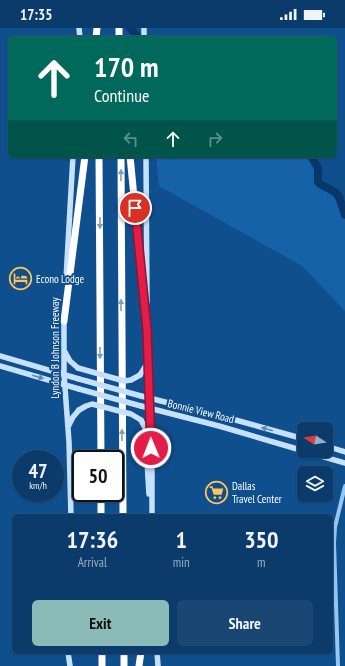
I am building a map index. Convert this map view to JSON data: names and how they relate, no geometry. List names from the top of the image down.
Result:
{
  "streets": {
    "main road": ["Lyndon B Johnson Freeway", "Bonnie View Road"]
  },
  "crossings": [
    ["Lyndon B Johnson Freeway", "Bonnie View Road"]
  ],
  "places": {
    "hotel": ["Econo Lodge"],
    "supermarket": ["Dallas Travel Center"]
  },
  "north": "left",
  "page": {
    "status": "17:35",
    "turn": ["170 m", "Continue"],
    "speed": "47 km/h",
    "limit": "50",
    "eta": [
      "17:36",
      "Arrival",
      "1",
      "min",
      "350",
      "m"
    ],
    "buttons": ["Exit", "Share"]
  }
}
